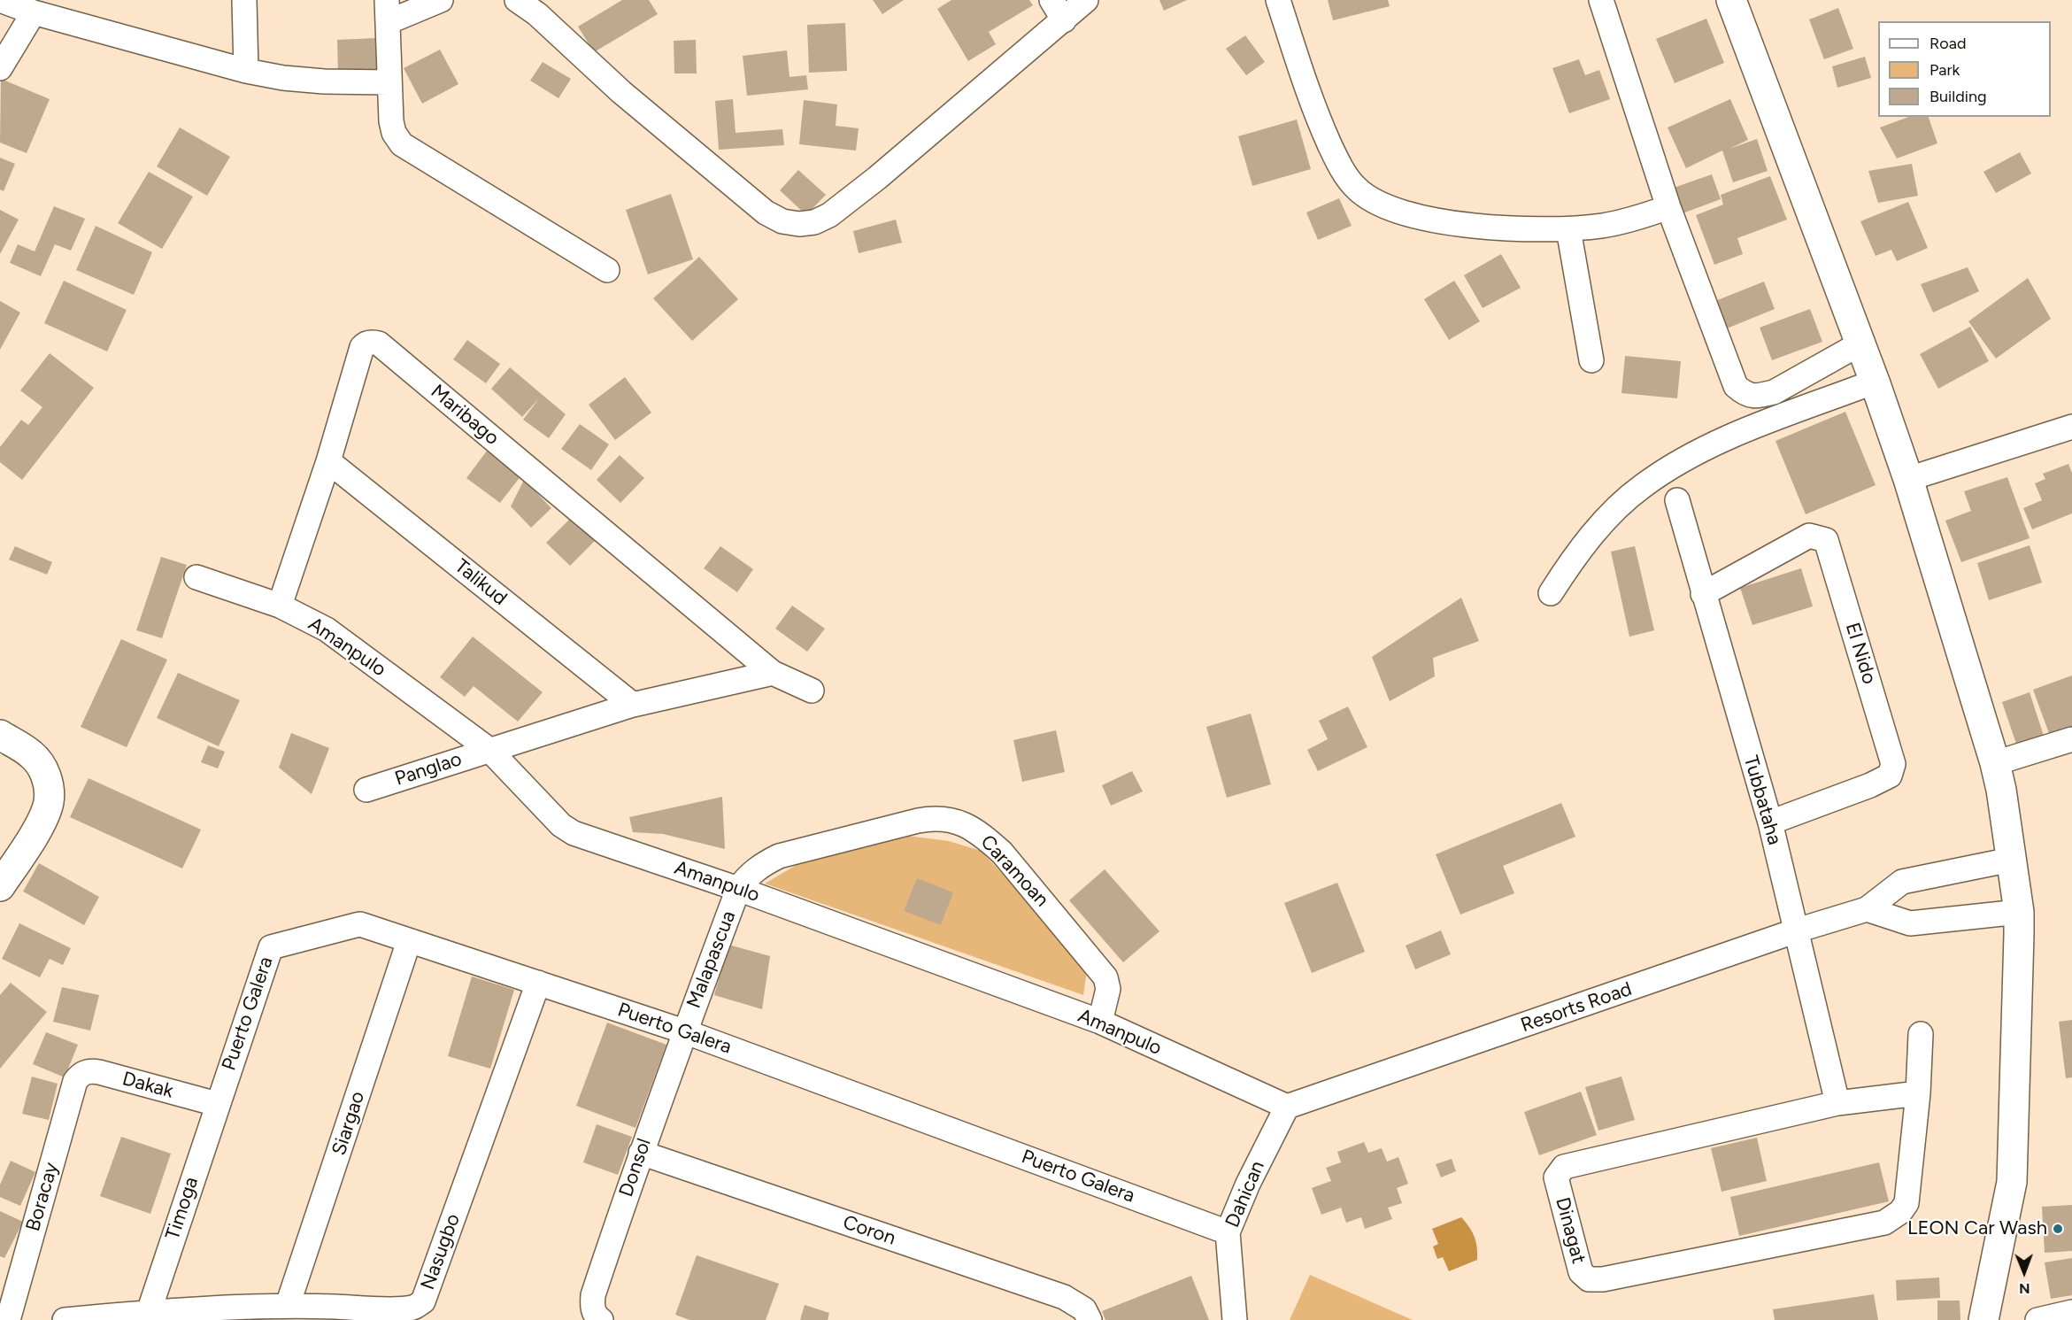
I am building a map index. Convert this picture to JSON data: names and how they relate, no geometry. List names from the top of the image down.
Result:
{
  "streets": {
    "street": [
      "Maribago",
      "Talikud",
      "Amanpulo",
      "El Nido",
      "Panglao",
      "Tubbataha",
      "Caramoan",
      "Malapascua",
      "Resorts Road",
      "Puerto Galera",
      "Dakak",
      "Siargao",
      "Donsol",
      "Dahican",
      "Boracay",
      "Timoga",
      "Coron",
      "Dinagat",
      "Nasugbo"
    ]
  },
  "crossings": [
    ["Maribago", "Talikud"],
    ["Maribago", "Amanpulo"],
    ["Amanpulo", "Panglao"],
    ["Amanpulo", "Caramoan"],
    ["Amanpulo", "Malapascua"],
    ["Amanpulo", "Resorts Road"],
    ["Amanpulo", "Dahican"],
    ["El Nido", "Tubbataha"],
    ["Tubbataha", "Resorts Road"],
    ["Tubbataha", "Dinagat"],
    ["Caramoan", "Malapascua"],
    ["Malapascua", "Puerto Galera"],
    ["Malapascua", "Donsol"],
    ["Resorts Road", "Dahican"],
    ["Puerto Galera", "Dakak"],
    ["Puerto Galera", "Siargao"],
    ["Puerto Galera", "Donsol"],
    ["Puerto Galera", "Dahican"],
    ["Puerto Galera", "Timoga"],
    ["Puerto Galera", "Nasugbo"],
    ["Dakak", "Boracay"],
    ["Dakak", "Timoga"],
    ["Siargao", "Nasugbo"],
    ["Donsol", "Coron"],
    ["Timoga", "Nasugbo"]
  ],
  "places": ["LEON Car Wash"],
  "legend": ["Road", "Park", "Building"],
  "north": "bottom"
}
